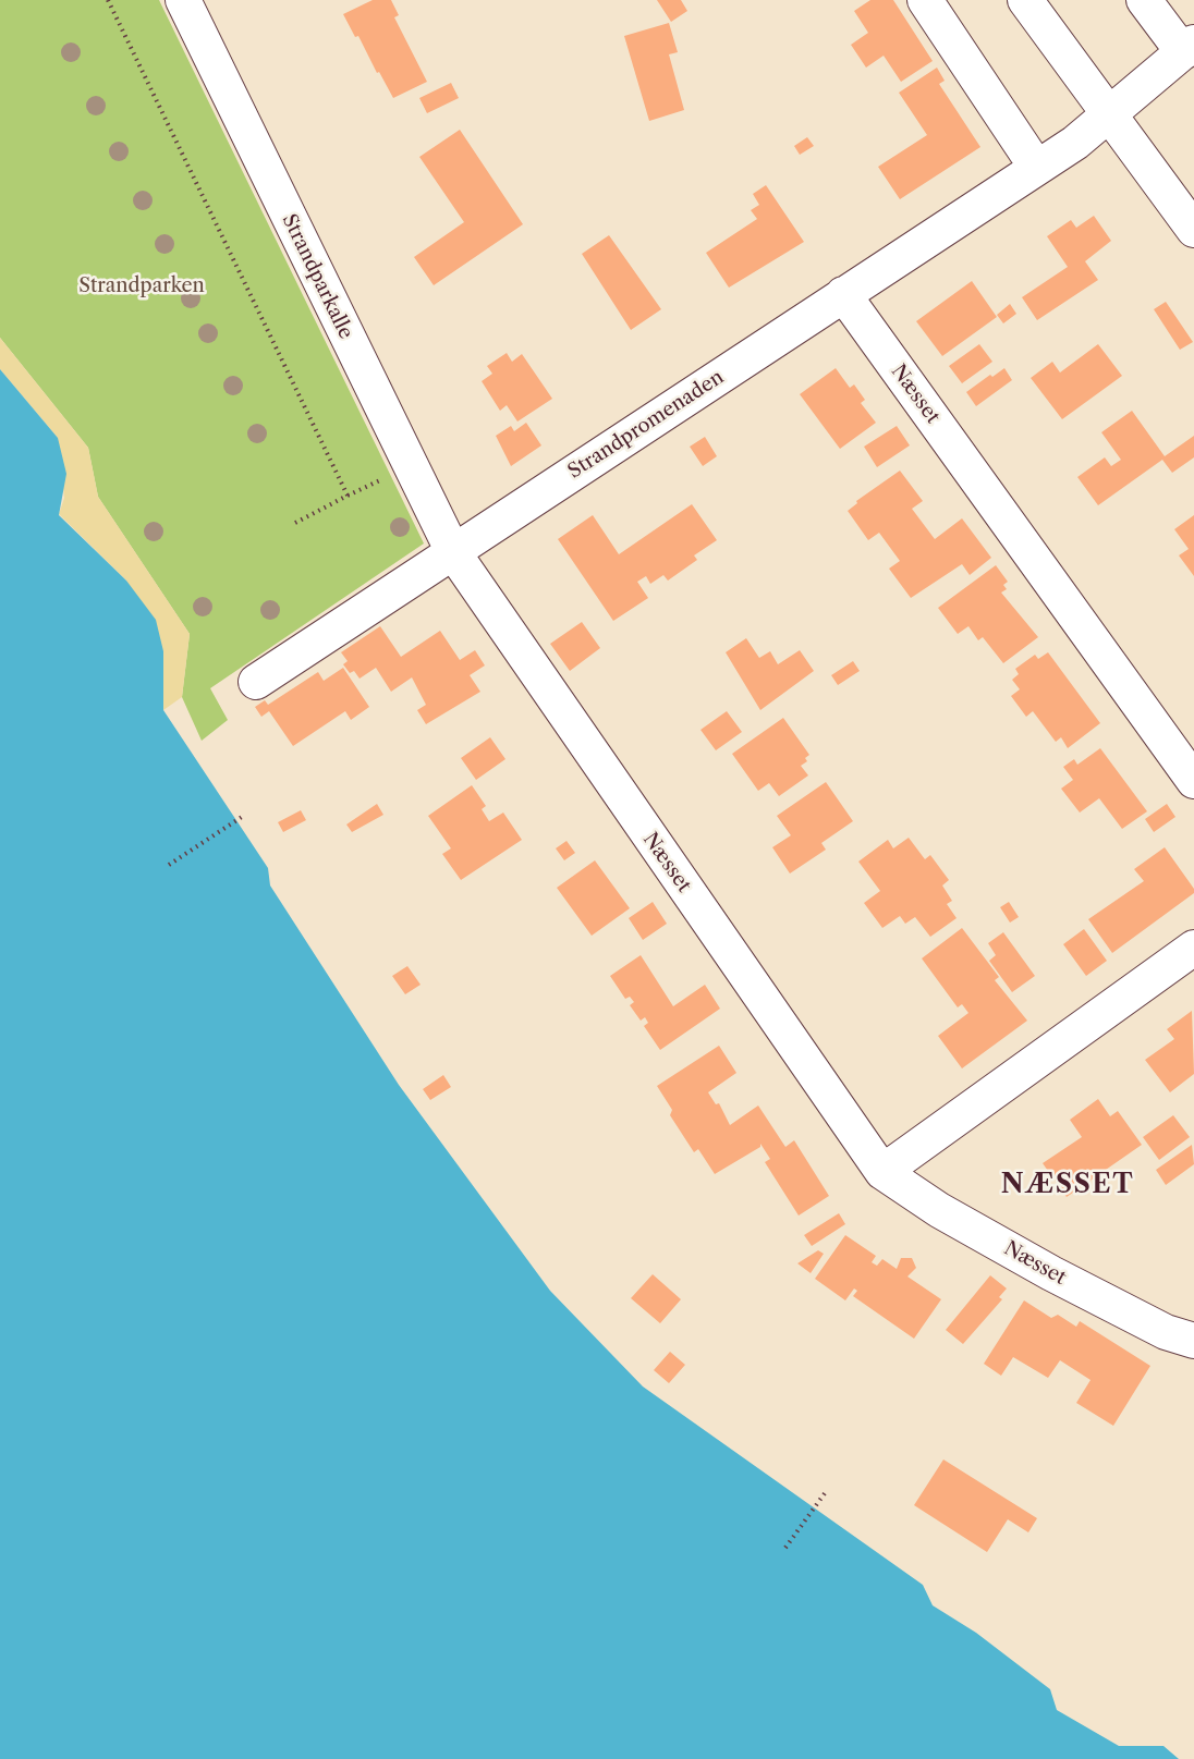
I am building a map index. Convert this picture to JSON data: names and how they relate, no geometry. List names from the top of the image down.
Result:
{
  "streets": {
    "street": ["Strandparkalle", "Næsset", "Strandpromenaden"]
  },
  "crossings": [
    ["Strandparkalle", "Næsset"],
    ["Strandparkalle", "Strandpromenaden"],
    ["Næsset", "Strandpromenaden"]
  ],
  "districts": ["NÆSSET"],
  "parks": ["Strandparken"]
}
